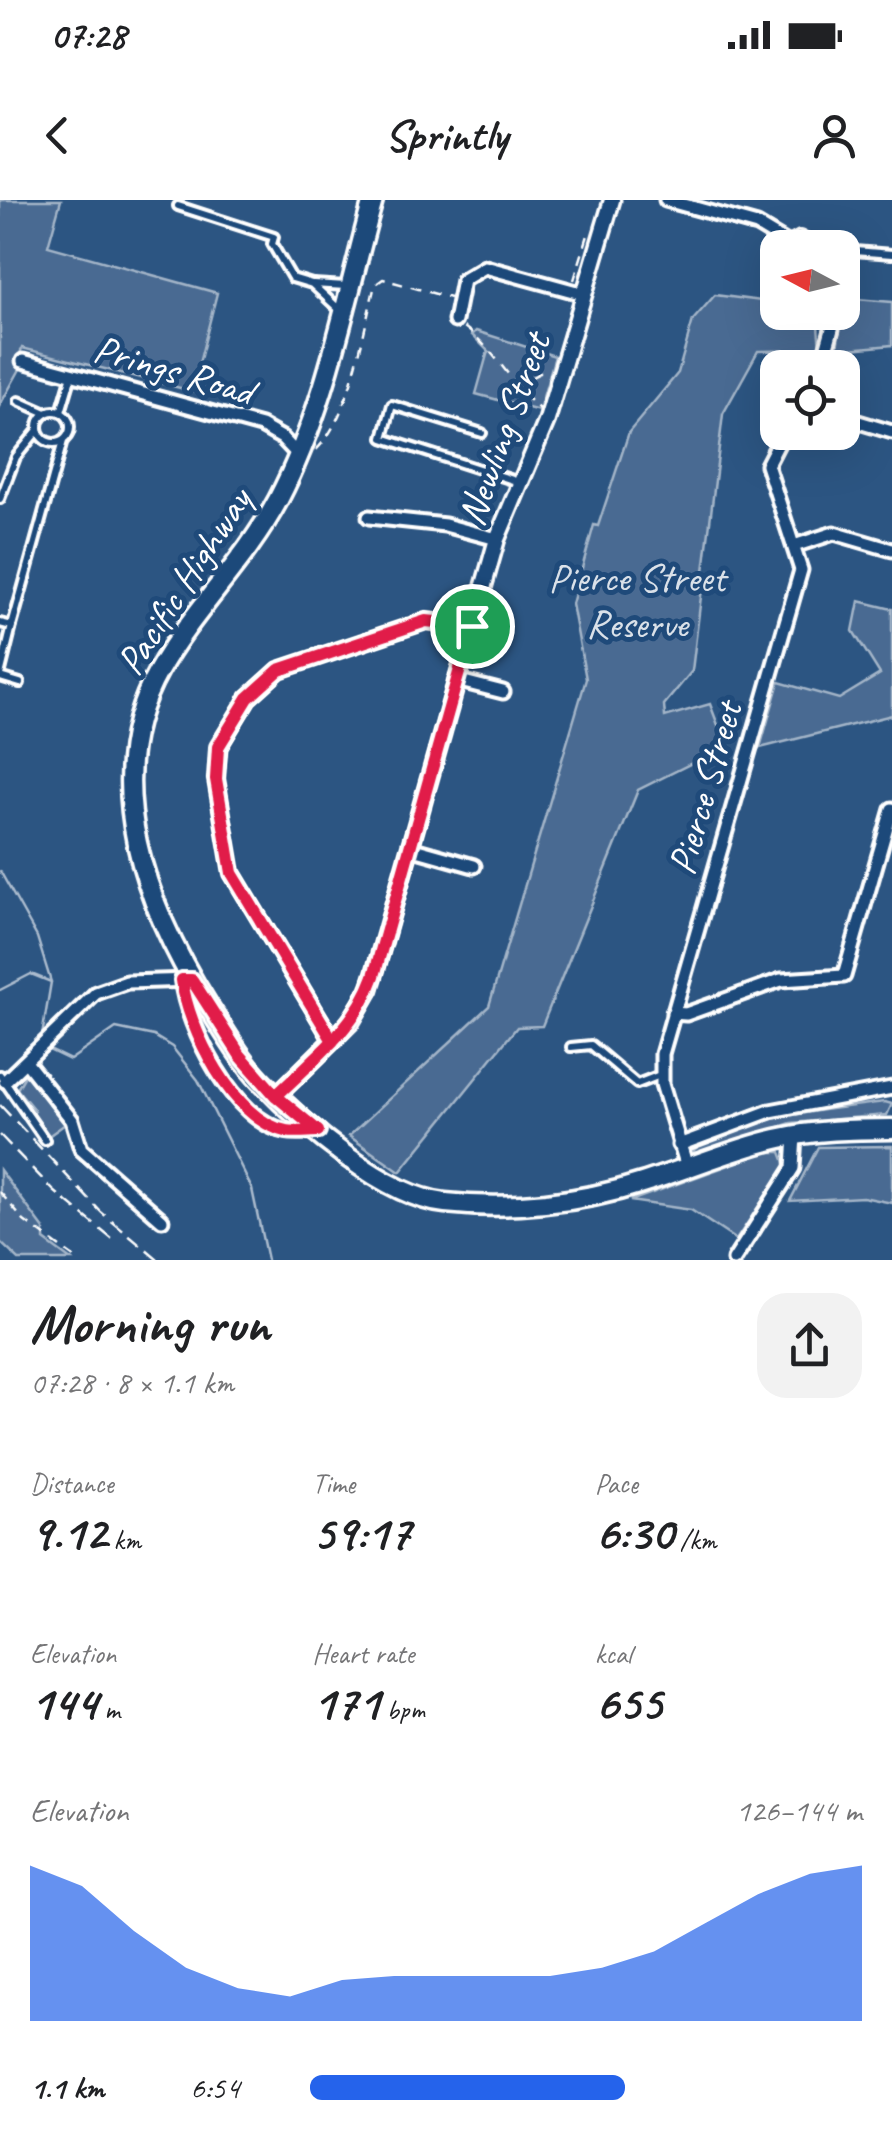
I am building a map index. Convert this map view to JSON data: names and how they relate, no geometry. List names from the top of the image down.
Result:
{
  "streets": {
    "main road": ["Pacific Highway"],
    "street": ["Prings Road", "Newling Street", "Pierce Street"]
  },
  "crossings": [
    ["Prings Road", "Pacific Highway"],
    ["Newling Street", "Pacific Highway"],
    ["Pacific Highway", "Pierce Street"]
  ],
  "parks": ["Pierce Street Reserve"],
  "north": "left",
  "page": {
    "status": "07:28",
    "header": "Sprintly",
    "heading": ["Morning run", "07:28 · 8 × 1.1 km"],
    "stats": [
      ["Distance", "9.12 km"],
      ["Time", "59:17"],
      ["Pace", "6:30 /km"],
      ["Elevation", "144 m"],
      ["Heart rate", "171 bpm"],
      ["kcal", "655"]
    ],
    "chart": ["Elevation", "126–144 m"],
    "list": [
      {
        "name": "1.1 km",
        "note": "6:54"
      }
    ]
  }
}
